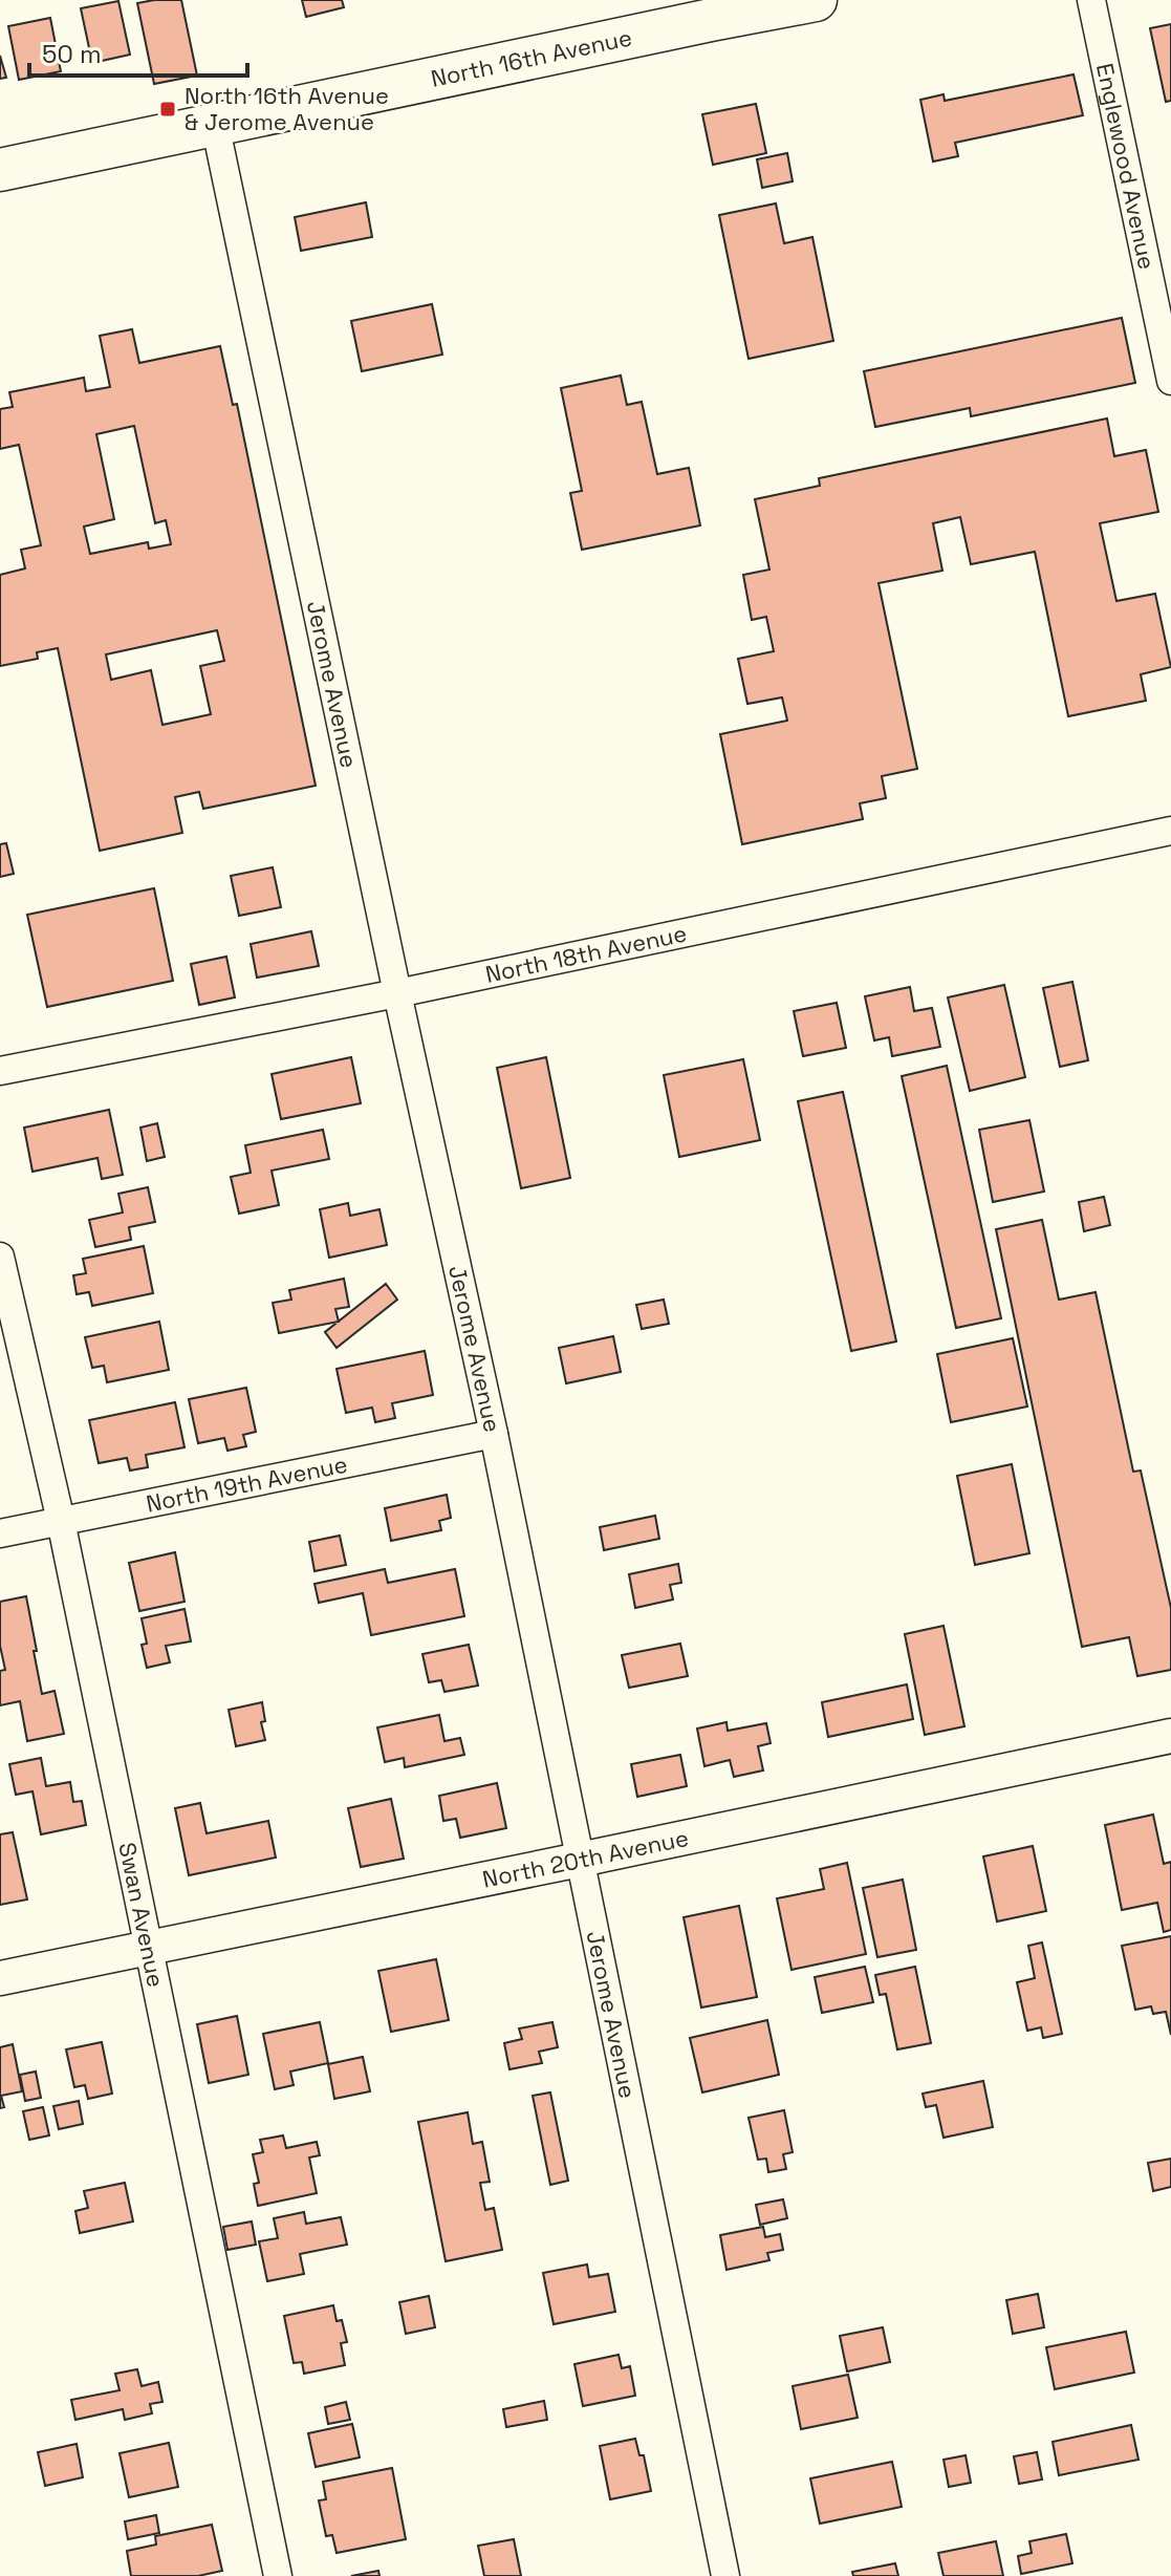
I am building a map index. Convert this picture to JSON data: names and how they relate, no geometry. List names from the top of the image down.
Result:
{
  "streets": {
    "main road": ["North 16th Avenue"],
    "street": [
      "Englewood Avenue",
      "Jerome Avenue",
      "North 18th Avenue",
      "North 19th Avenue",
      "North 20th Avenue",
      "Swan Avenue"
    ]
  },
  "crossings": [
    ["North 16th Avenue", "Jerome Avenue"],
    ["Jerome Avenue", "North 18th Avenue"],
    ["Jerome Avenue", "North 19th Avenue"],
    ["Jerome Avenue", "North 20th Avenue"],
    ["North 19th Avenue", "Swan Avenue"],
    ["North 20th Avenue", "Swan Avenue"]
  ],
  "places": {
    "transit": ["North 16th Avenue & Jerome Avenue"]
  },
  "scale_bar": "50 m"
}
